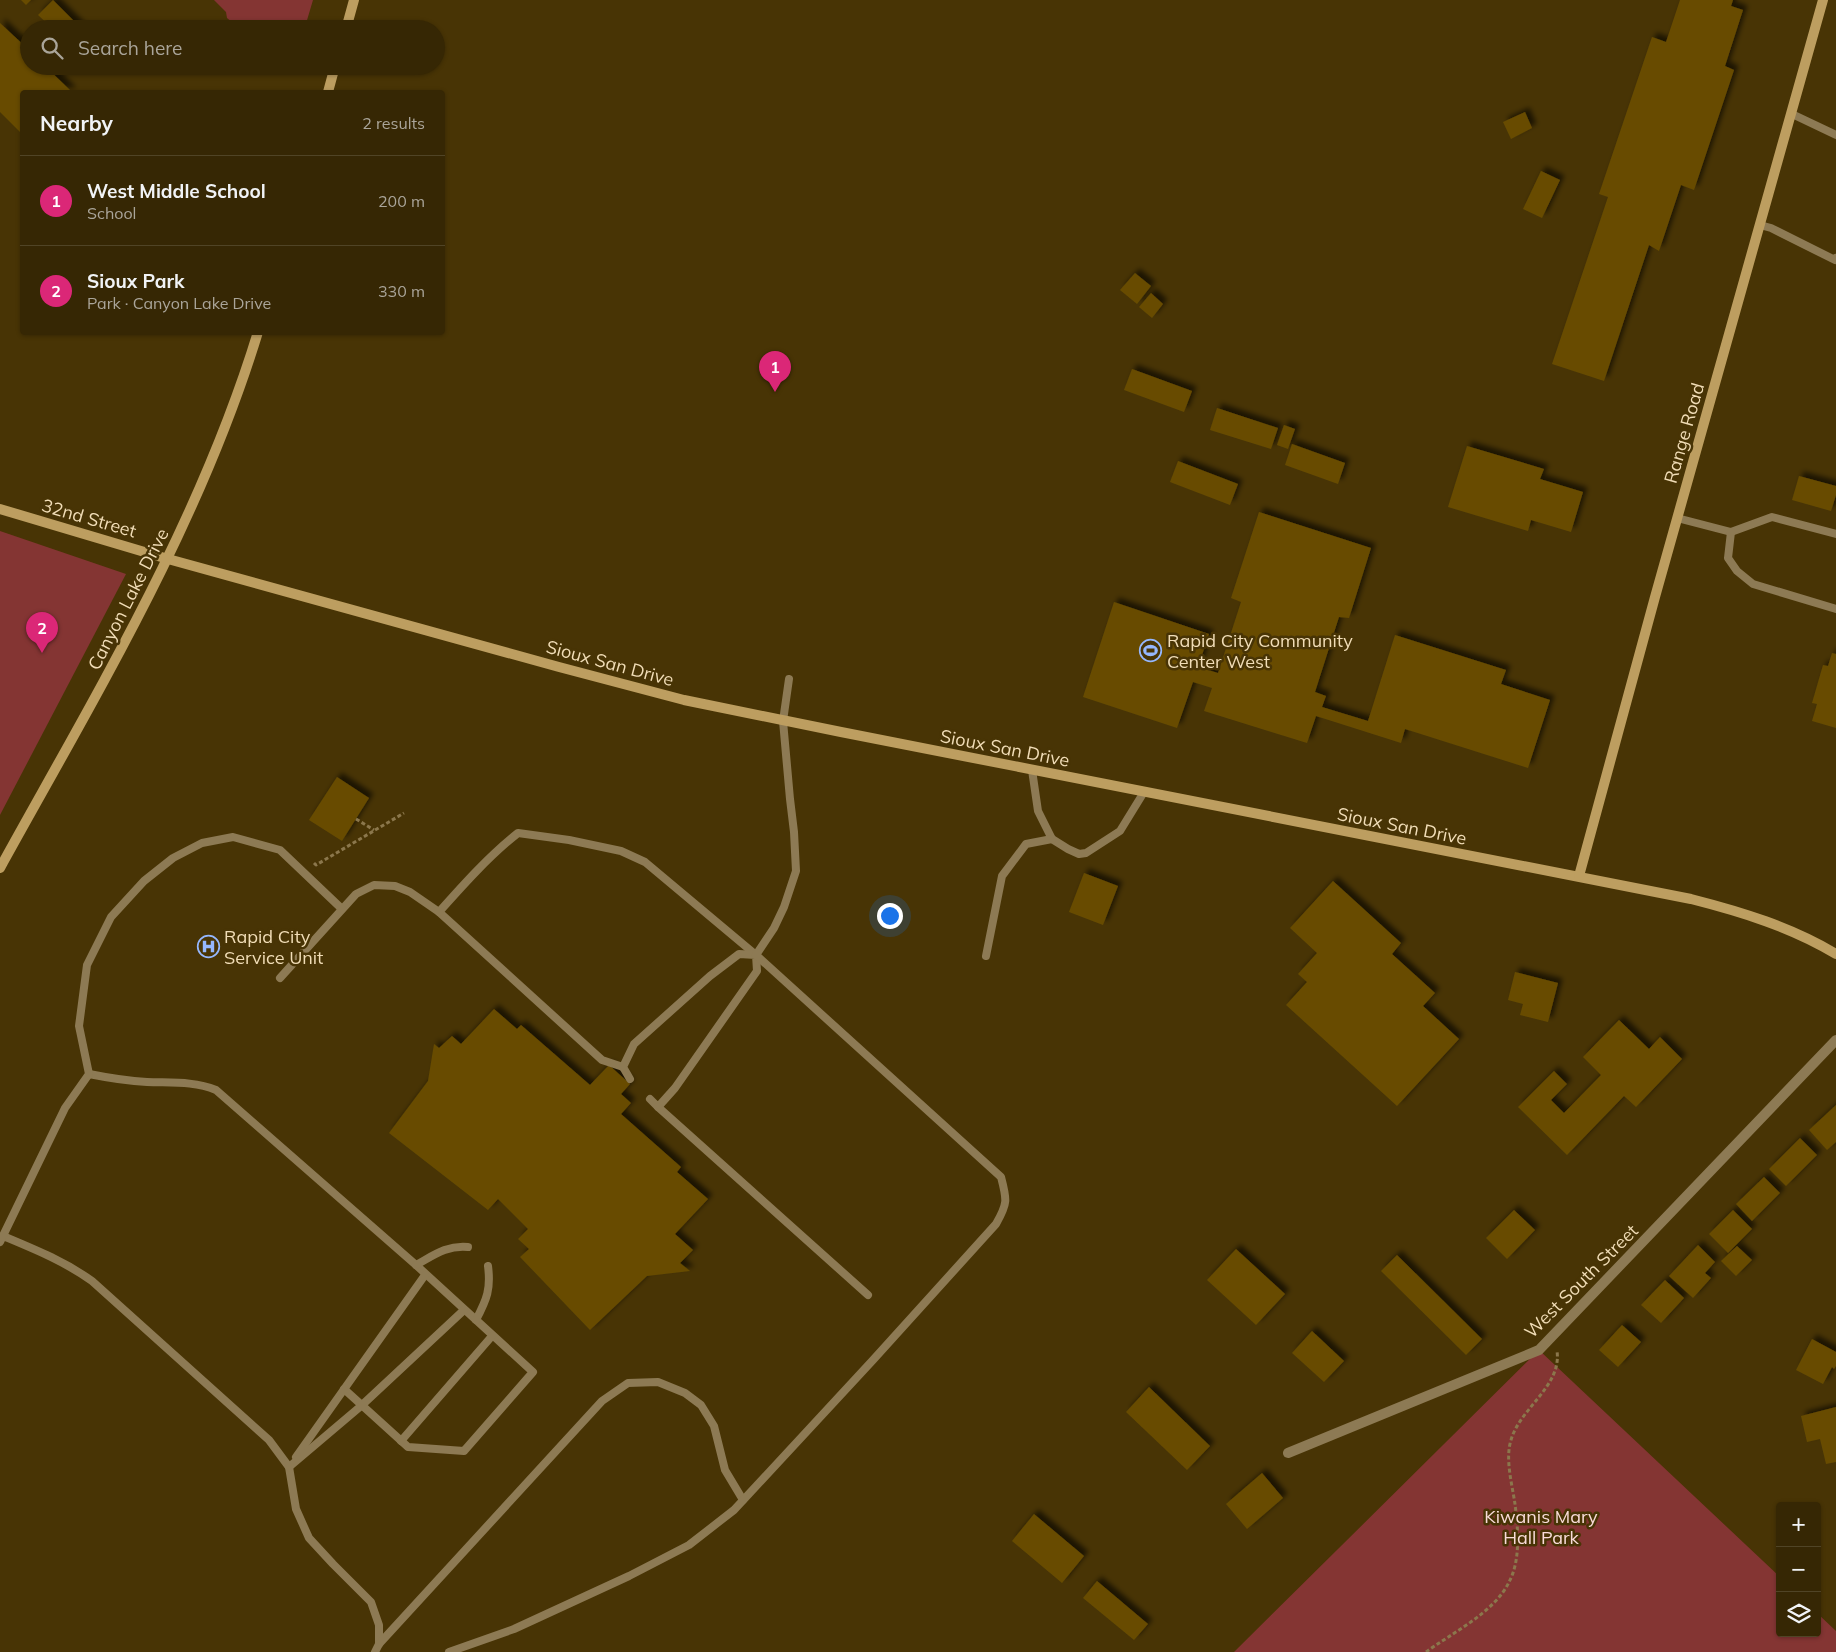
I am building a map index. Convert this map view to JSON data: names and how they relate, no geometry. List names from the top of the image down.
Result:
{
  "streets": {
    "street": [
      "Range Road",
      "32nd Street",
      "Canyon Lake Drive",
      "Sioux San Drive",
      "West South Street"
    ]
  },
  "crossings": [
    ["Range Road", "Sioux San Drive"],
    ["32nd Street", "Canyon Lake Drive"],
    ["32nd Street", "Sioux San Drive"],
    ["Canyon Lake Drive", "Sioux San Drive"]
  ],
  "parks": ["Kiwanis Mary Hall Park"],
  "places": {
    "sports": ["Rapid City Community Center West"],
    "hospital": ["Rapid City Service Unit"]
  },
  "page": {
    "search": "Search here",
    "heading": ["Nearby", "2 results"],
    "list": [
      {
        "mark": "1",
        "name": "West Middle School",
        "note": "School",
        "value": "200 m"
      },
      {
        "mark": "2",
        "name": "Sioux Park",
        "note": "Park · Canyon Lake Drive",
        "value": "330 m"
      }
    ],
    "pins": ["1", "2"],
    "map_buttons": ["+", "−"]
  }
}
